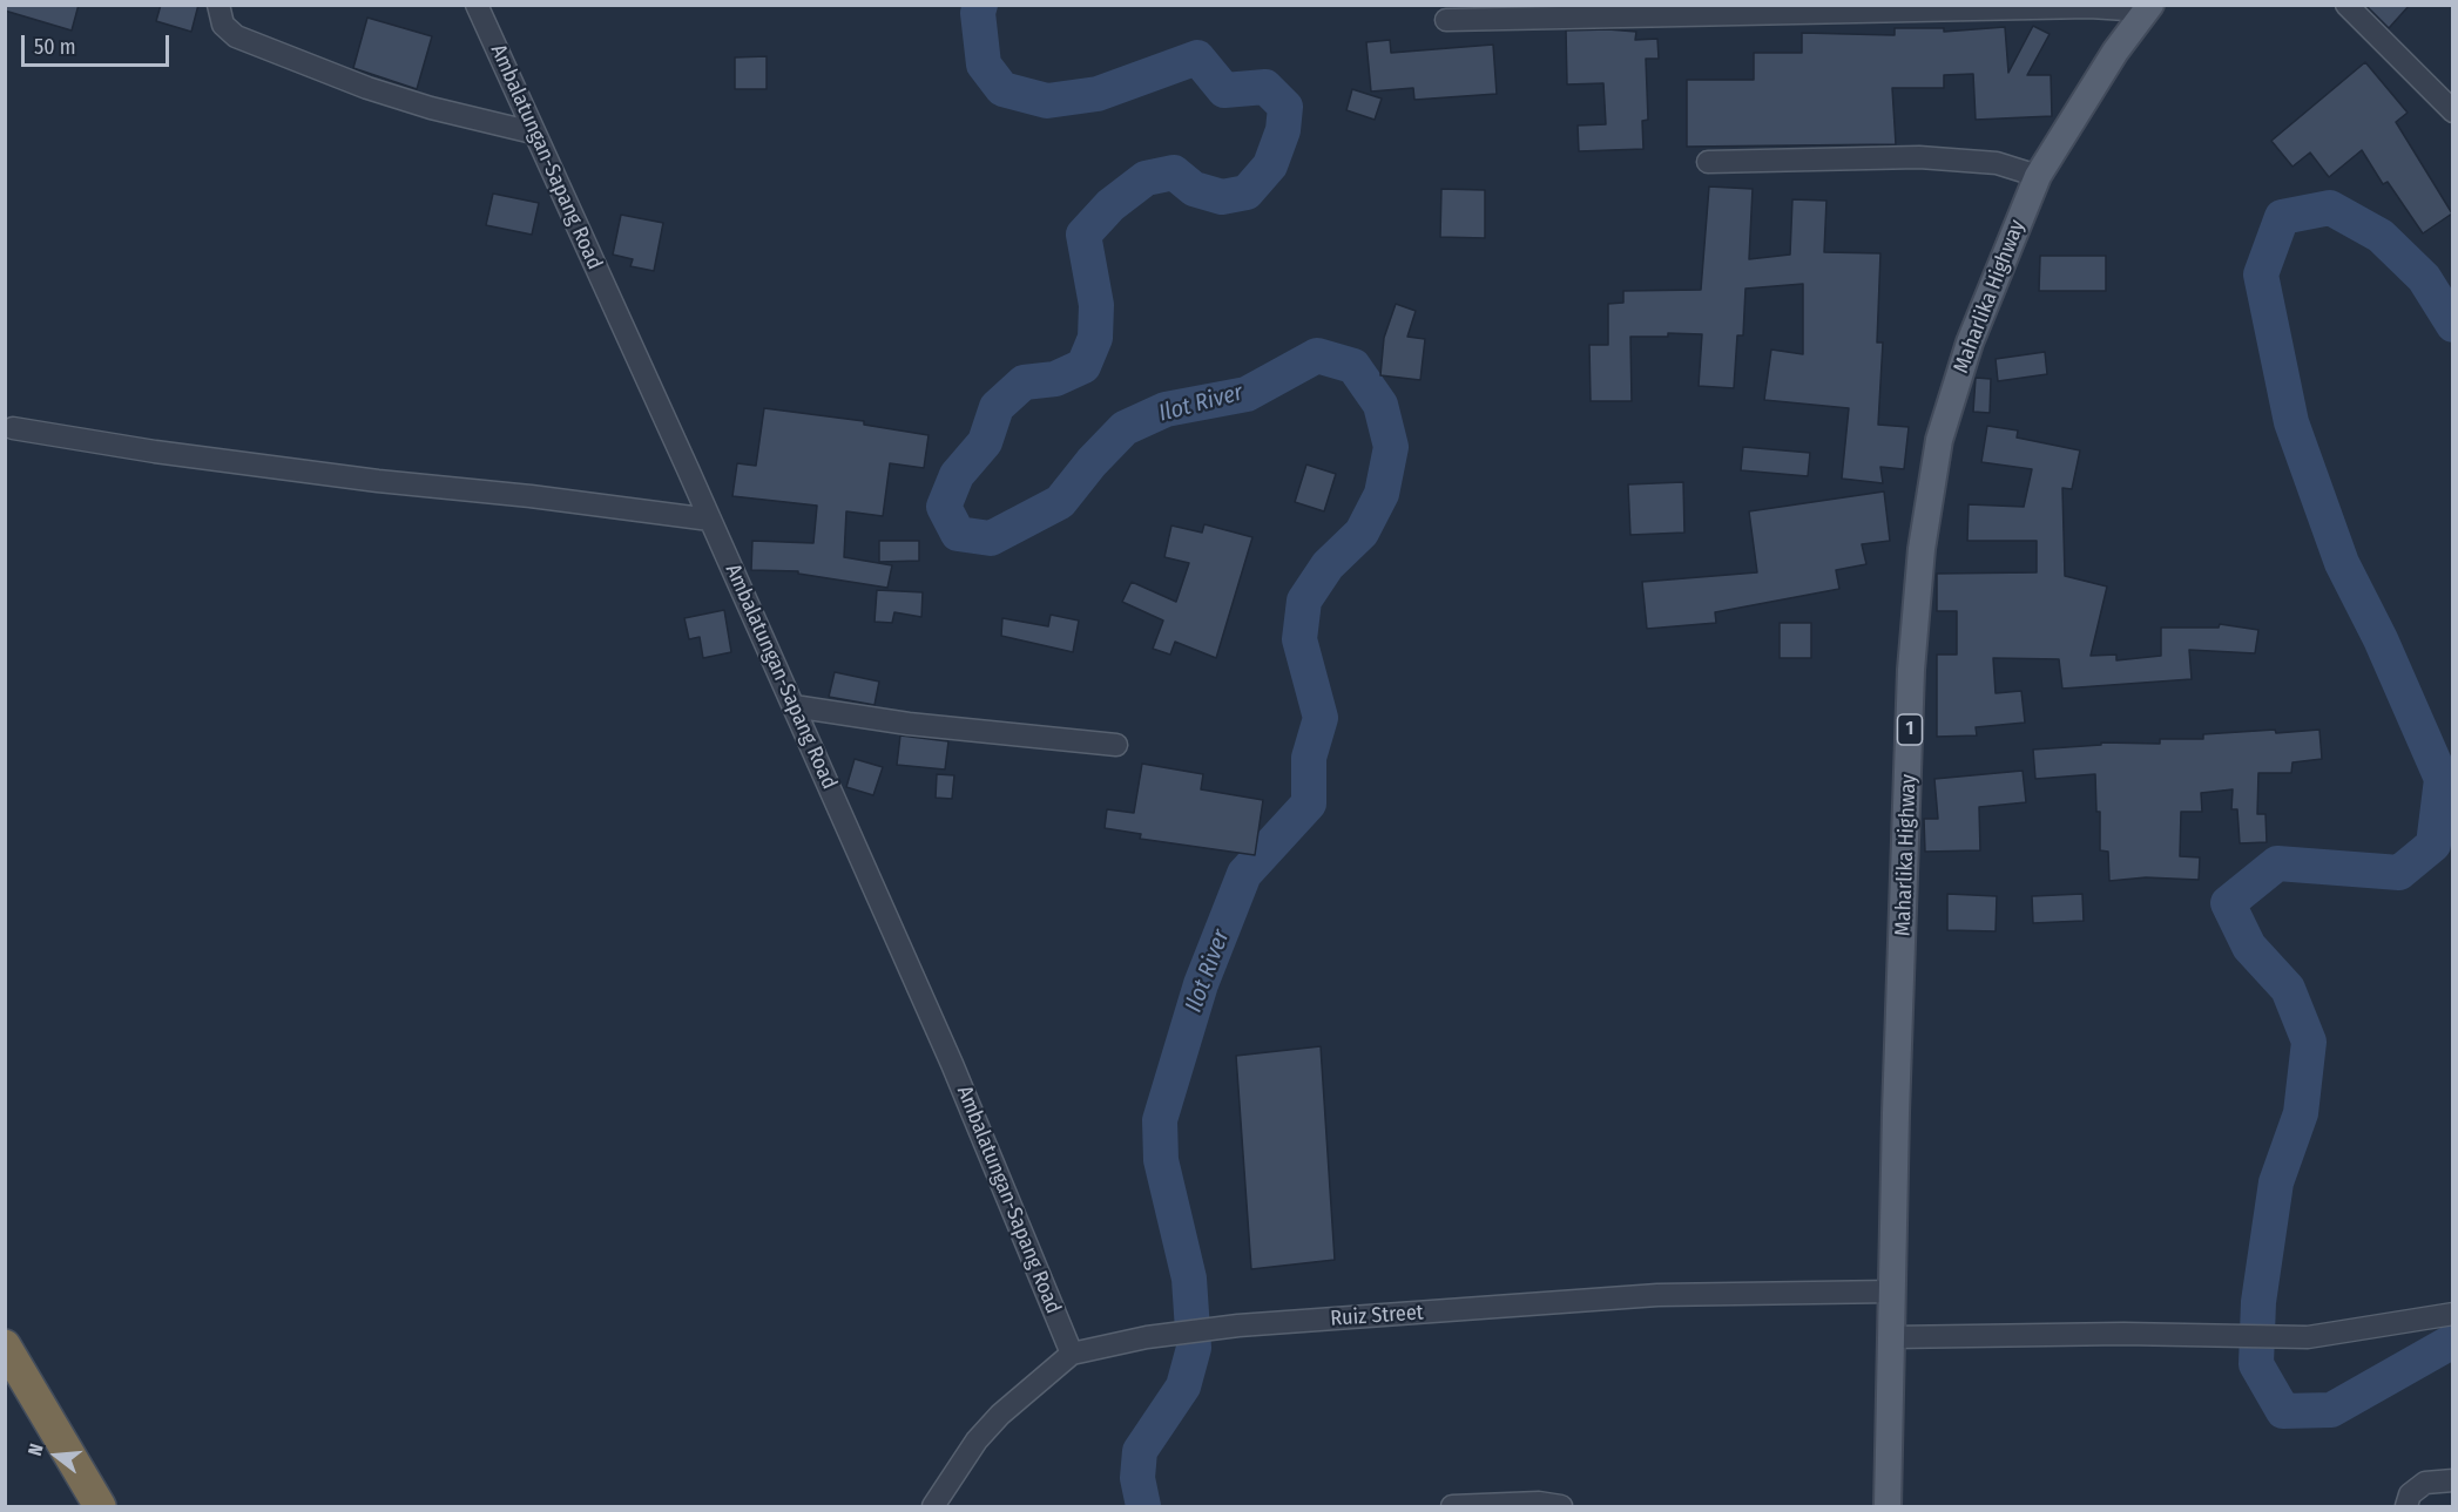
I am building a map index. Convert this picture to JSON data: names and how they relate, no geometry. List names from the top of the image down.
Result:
{
  "streets": {
    "main road": ["Maharlika Highway", "1"],
    "street": ["Ambalatungan-Sapang Road", "Ruiz Street"]
  },
  "crossings": [
    ["Ambalatungan-Sapang Road", "Ruiz Street"],
    ["Maharlika Highway", "Ruiz Street"]
  ],
  "water": ["Ilot River"],
  "scale_bar": "50 m",
  "north": "left"
}
